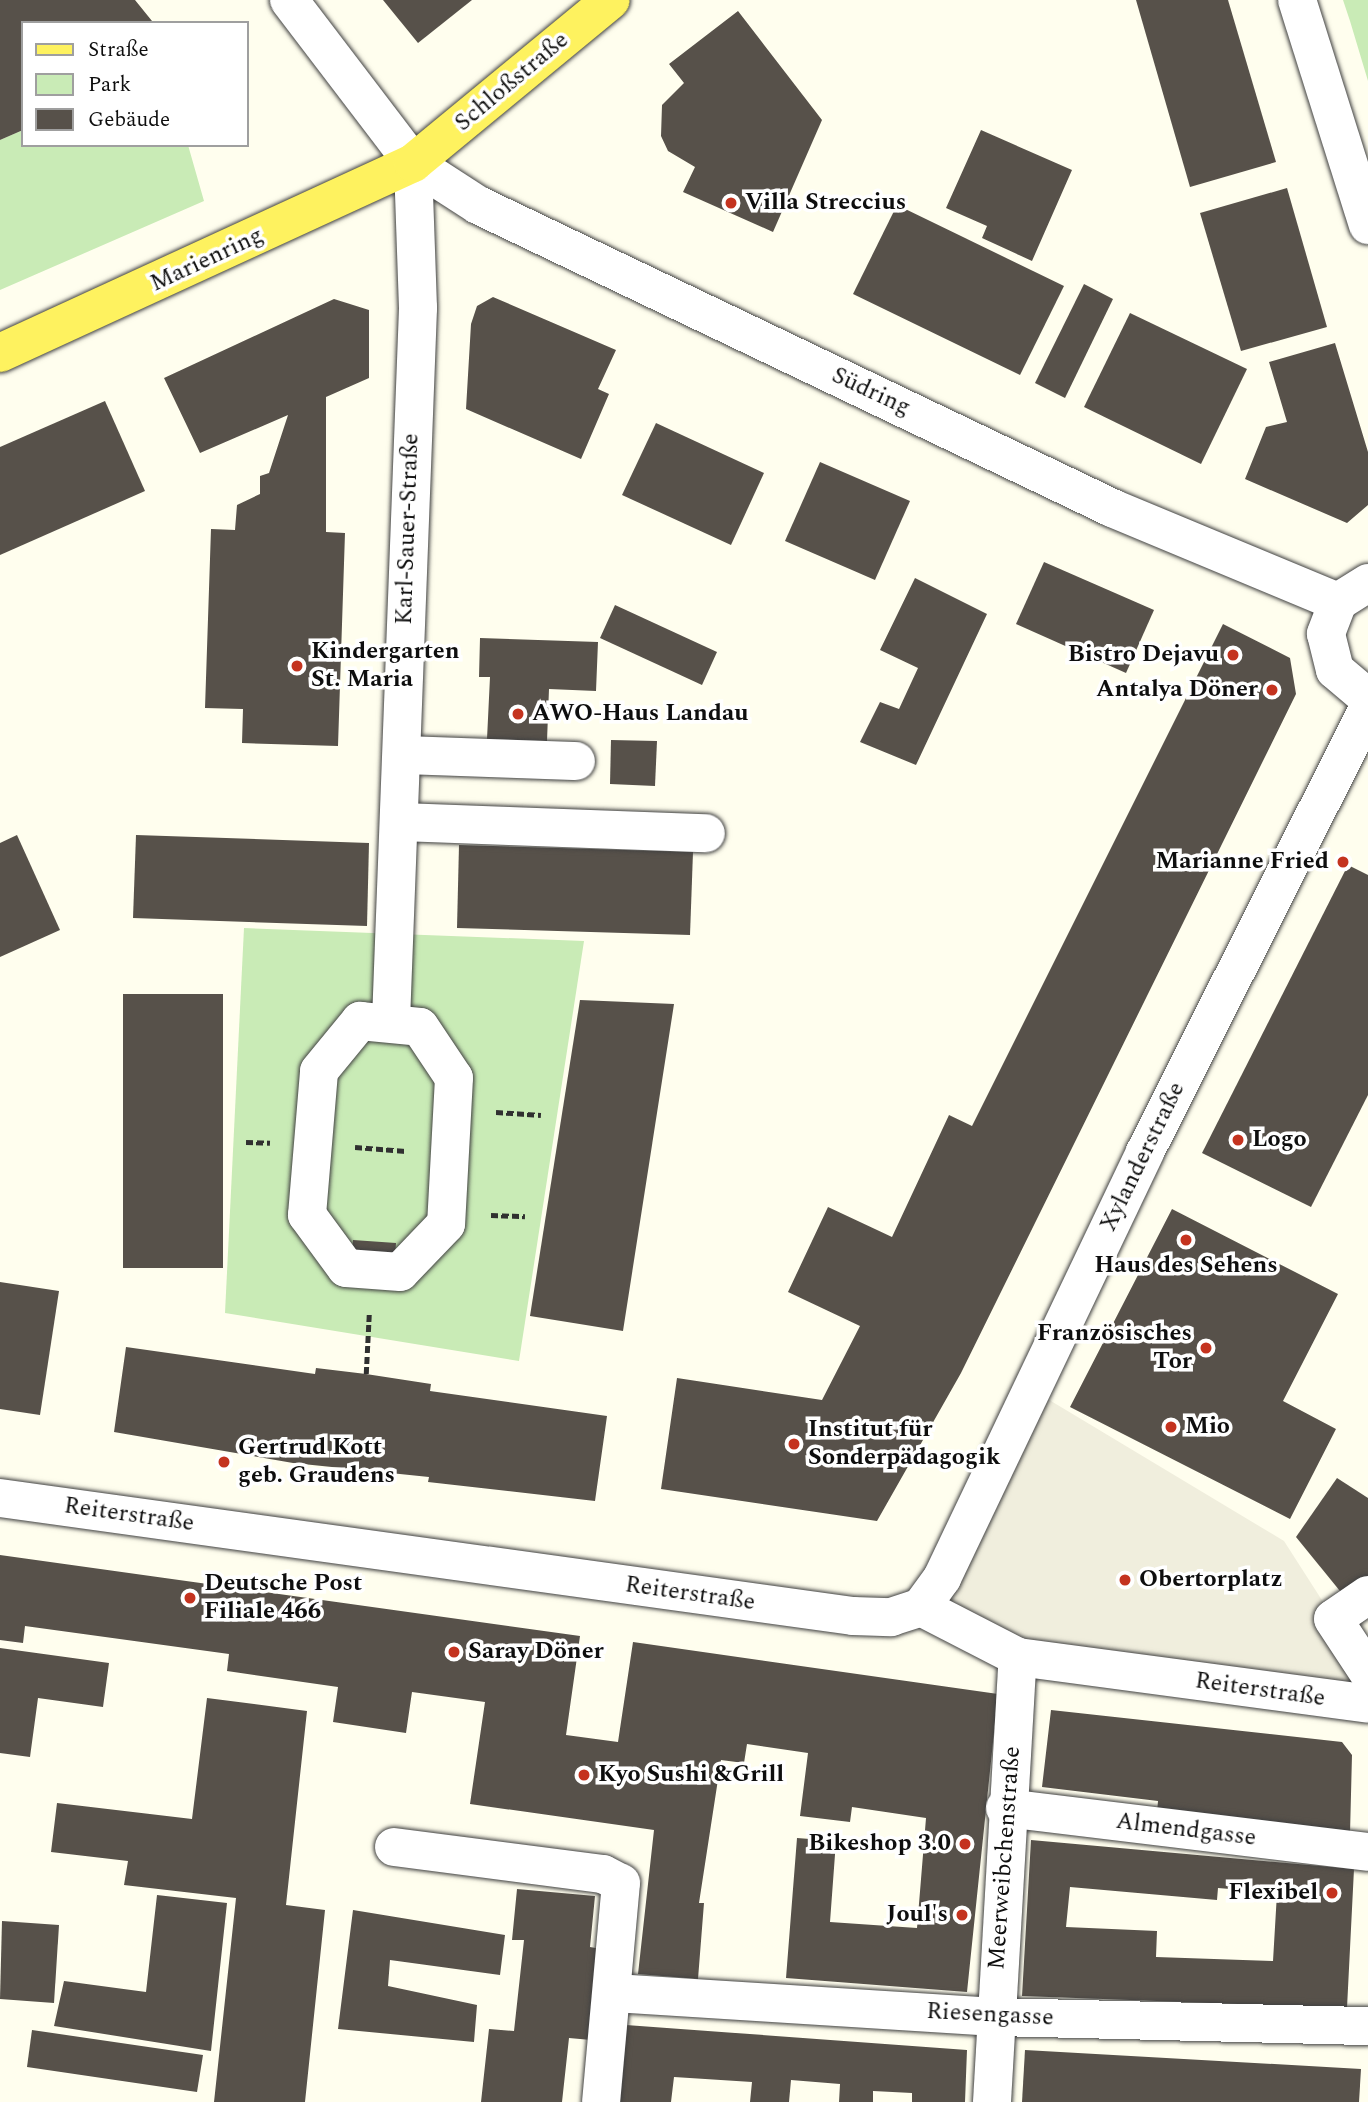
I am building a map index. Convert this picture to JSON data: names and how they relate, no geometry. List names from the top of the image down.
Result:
{
  "streets": {
    "main road": ["Schloßstraße", "Marienring"],
    "street": [
      "Südring",
      "Karl-Sauer-Straße",
      "Xylanderstraße",
      "Reiterstraße",
      "Almendgasse",
      "Meerweibchenstraße",
      "Riesengasse"
    ]
  },
  "crossings": [
    ["Schloßstraße", "Marienring"],
    ["Schloßstraße", "Südring"],
    ["Schloßstraße", "Karl-Sauer-Straße"],
    ["Marienring", "Südring"],
    ["Marienring", "Karl-Sauer-Straße"],
    ["Südring", "Karl-Sauer-Straße"],
    ["Xylanderstraße", "Reiterstraße"],
    ["Reiterstraße", "Meerweibchenstraße"],
    ["Almendgasse", "Meerweibchenstraße"],
    ["Meerweibchenstraße", "Riesengasse"]
  ],
  "places": [
    "Villa Streccius",
    "Bistro Dejavu",
    "Kindergarten St. Maria",
    "Antalya Döner",
    "AWO-Haus Landau",
    "Marianne Fried",
    "Logo",
    "Haus des Sehens",
    "Französisches Tor",
    "Mio",
    "Institut für Sonderpädagogik",
    "Gertrud Kott geb. Graudens",
    "Obertorplatz",
    "Deutsche Post Filiale 466",
    "Saray Döner",
    "Kyo Sushi &Grill",
    "Bikeshop 3.0",
    "Flexibel",
    "Joul's"
  ],
  "legend": ["Straße", "Park", "Gebäude"]
}
